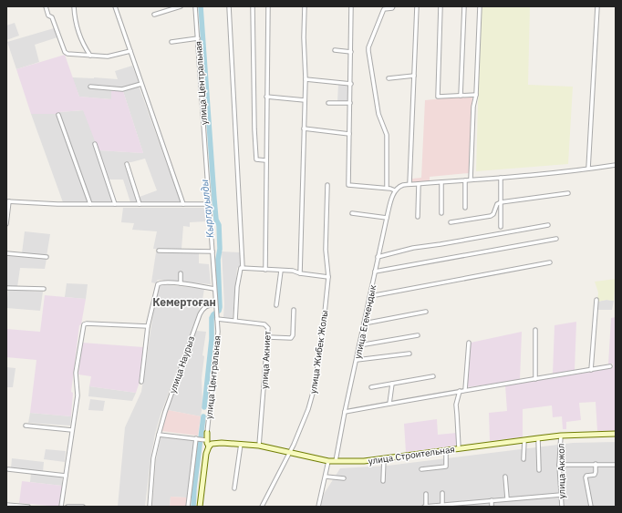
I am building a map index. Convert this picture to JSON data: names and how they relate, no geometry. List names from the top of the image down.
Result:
{
  "streets": {
    "main road": ["улица Центральная", "улица Строительная"],
    "street": [
      "улица Егемендык",
      "улица Жибек Жолы",
      "улица Акниет",
      "улица Наурыз",
      "улица Акжол"
    ]
  },
  "crossings": [
    ["улица Центральная", "улица Акниет"],
    ["улица Центральная", "улица Наурыз"],
    ["улица Центральная", "улица Строительная"],
    ["улица Егемендык", "улица Строительная"],
    ["улица Жибек Жолы", "улица Строительная"],
    ["улица Акниет", "улица Строительная"],
    ["улица Строительная", "улица Акжол"]
  ],
  "districts": ["Кемертоған"],
  "water": ["Кыргауылды"]
}
